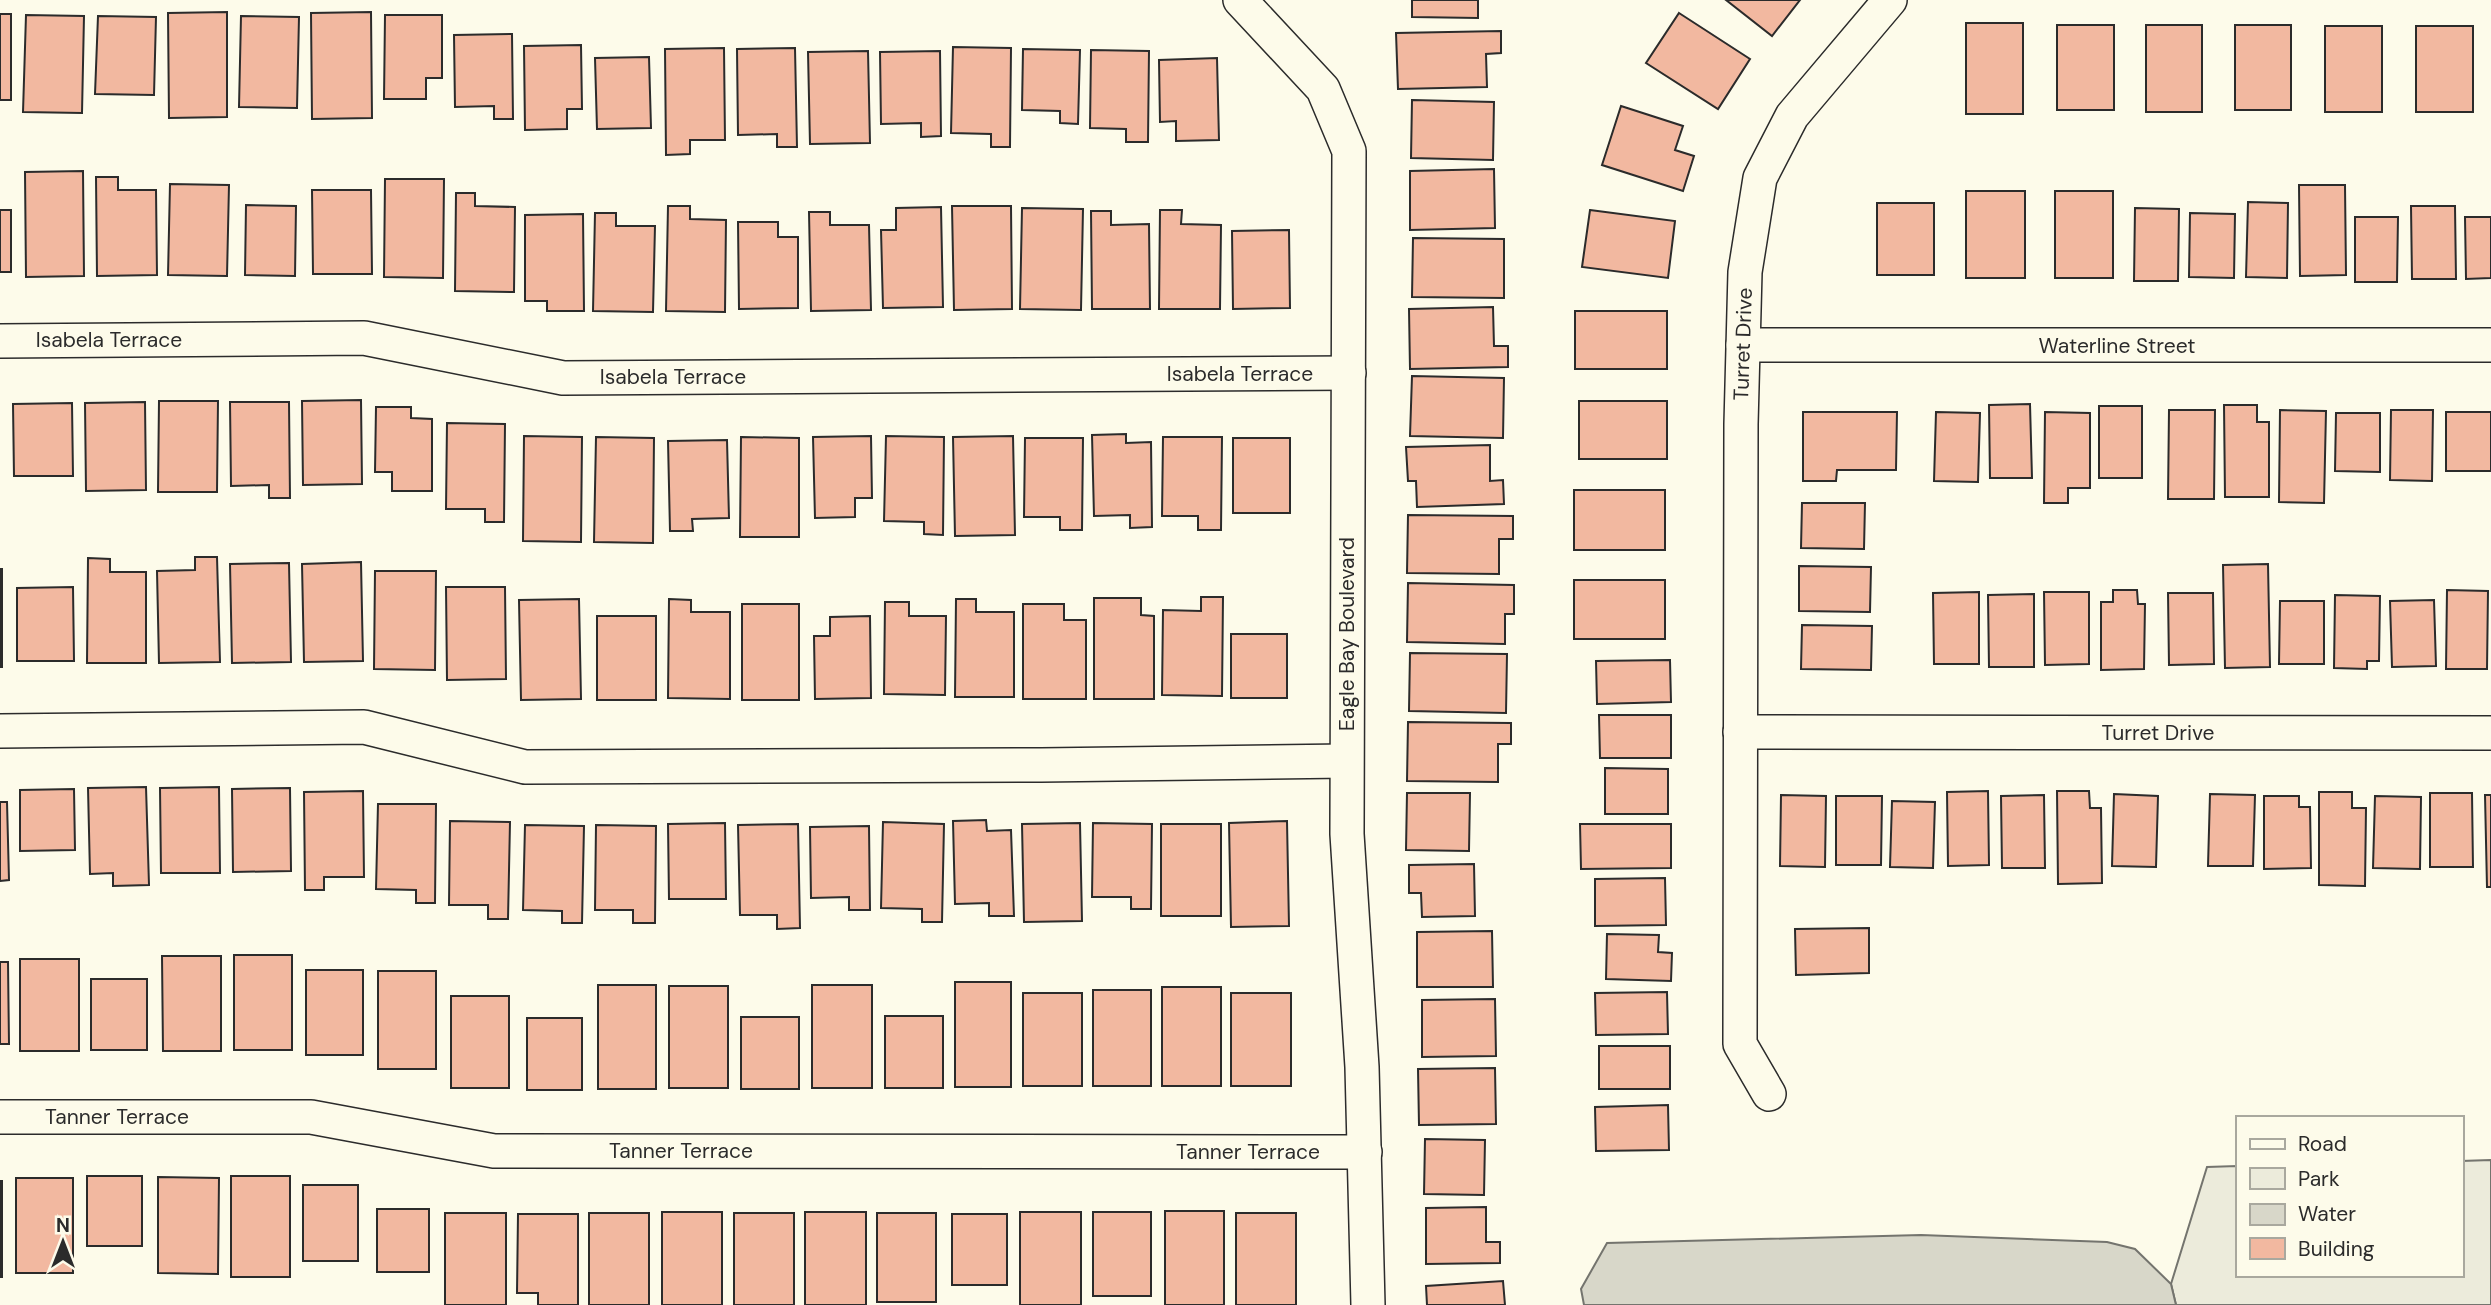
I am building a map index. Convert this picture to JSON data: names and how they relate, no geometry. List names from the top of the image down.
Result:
{
  "streets": {
    "street": [
      "Isabela Terrace",
      "Turret Drive",
      "Waterline Street",
      "Eagle Bay Boulevard",
      "Tanner Terrace"
    ]
  },
  "crossings": [
    ["Isabela Terrace", "Eagle Bay Boulevard"],
    ["Turret Drive", "Waterline Street"],
    ["Eagle Bay Boulevard", "Tanner Terrace"]
  ],
  "legend": [
    "Road",
    "Park",
    "Water",
    "Building"
  ],
  "north": "top"
}
